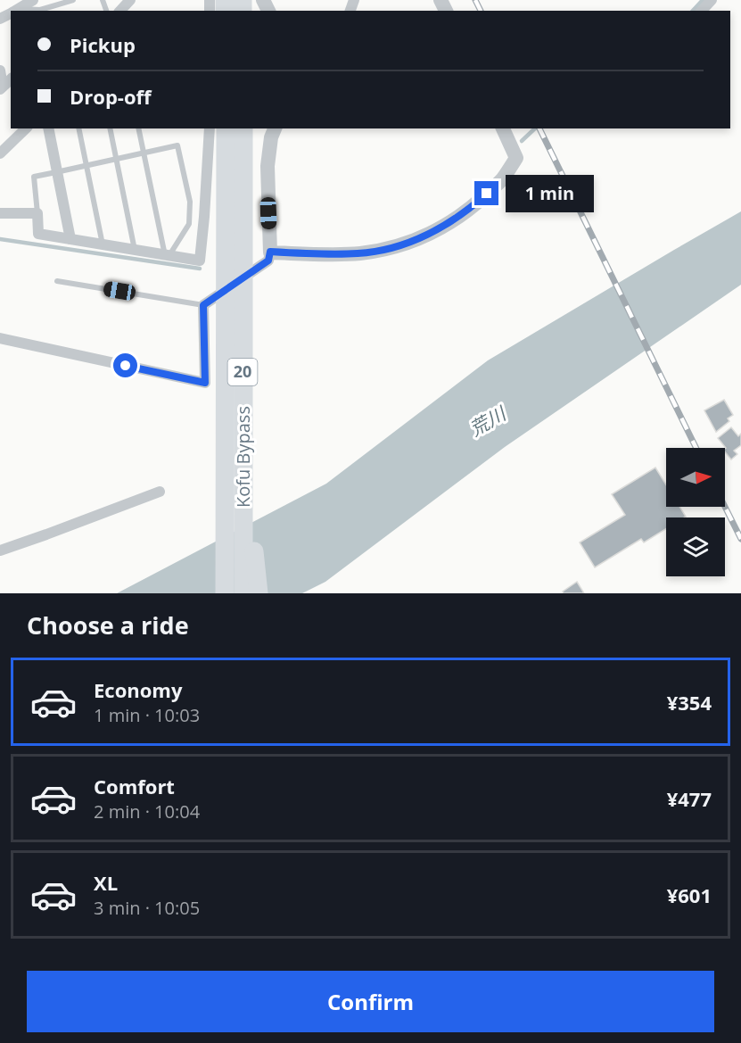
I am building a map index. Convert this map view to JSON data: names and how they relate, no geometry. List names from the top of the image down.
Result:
{
  "streets": {
    "highway": ["20", "Kofu Bypass"]
  },
  "water": ["荒川"],
  "north": "right",
  "page": {
    "banner": ["Pickup", "Drop-off"],
    "bubble": "1 min",
    "heading": "Choose a ride",
    "list": [
      {
        "name": "Economy",
        "note": "1 min · 10:03",
        "value": "¥354"
      },
      {
        "name": "Comfort",
        "note": "2 min · 10:04",
        "value": "¥477"
      },
      {
        "name": "XL",
        "note": "3 min · 10:05",
        "value": "¥601"
      }
    ],
    "buttons": "Confirm"
  }
}
